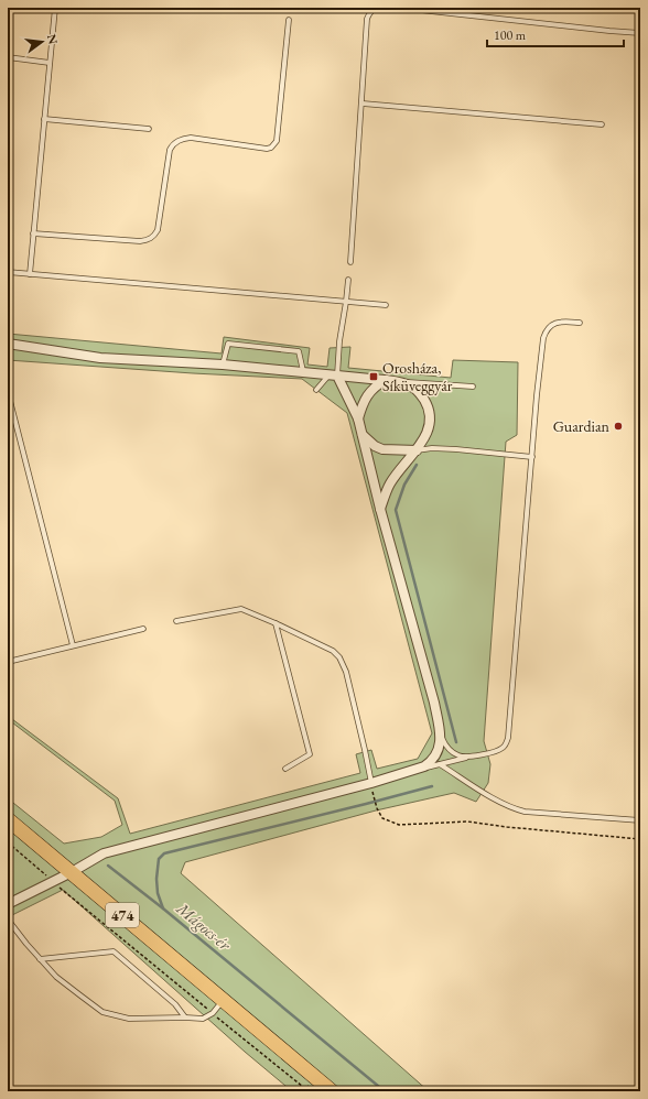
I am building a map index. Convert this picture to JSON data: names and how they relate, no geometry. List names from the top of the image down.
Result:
{
  "streets": {
    "main road": ["474"]
  },
  "water": ["Mágocs-ér"],
  "places": {
    "transit": ["Orosháza, Síküveggyár"],
    "other": ["Guardian"]
  },
  "scale_bar": "100 m",
  "north": "right"
}
